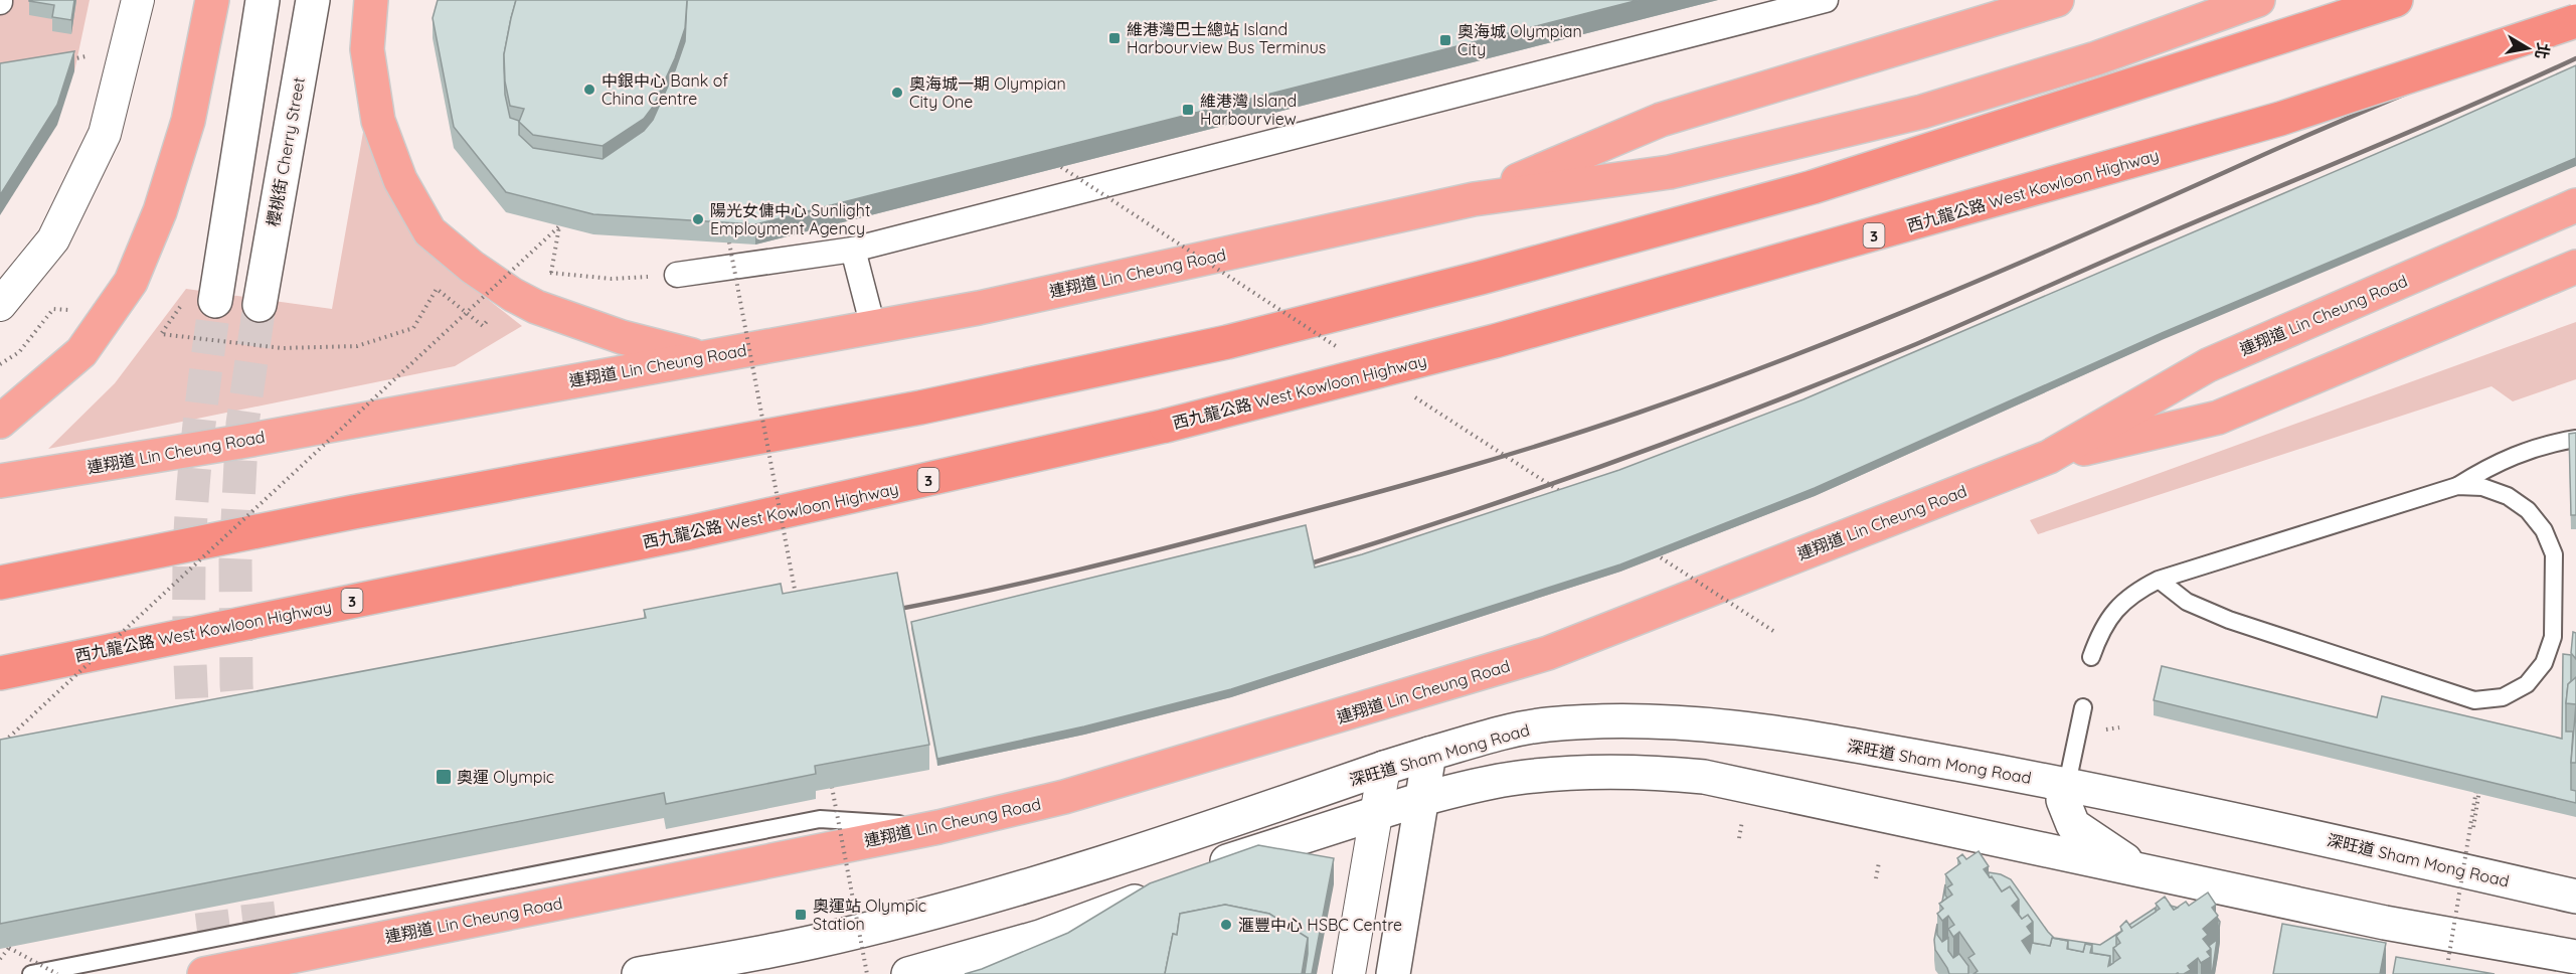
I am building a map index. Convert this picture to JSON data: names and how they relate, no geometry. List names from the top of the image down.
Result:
{
  "streets": {
    "highway": ["西九龍公路 West Kowloon Highway", "3", "連翔道 Lin Cheung Road"],
    "main road": ["櫻桃街 Cherry Street", "深旺道 Sham Mong Road"]
  },
  "places": {
    "transit": [
      "維港灣巴士總站 Island Harbourview Bus Terminus",
      "奧海城 Olympian City",
      "維港灣 Island Harbourview",
      "奧運 Olympic",
      "奧運站 Olympic Station"
    ],
    "other": [
      "中銀中心 Bank of China Centre",
      "奧海城一期 Olympian City One",
      "陽光女傭中心 Sunlight Employment Agency",
      "滙豐中心 HSBC Centre"
    ]
  },
  "north": "right"
}
